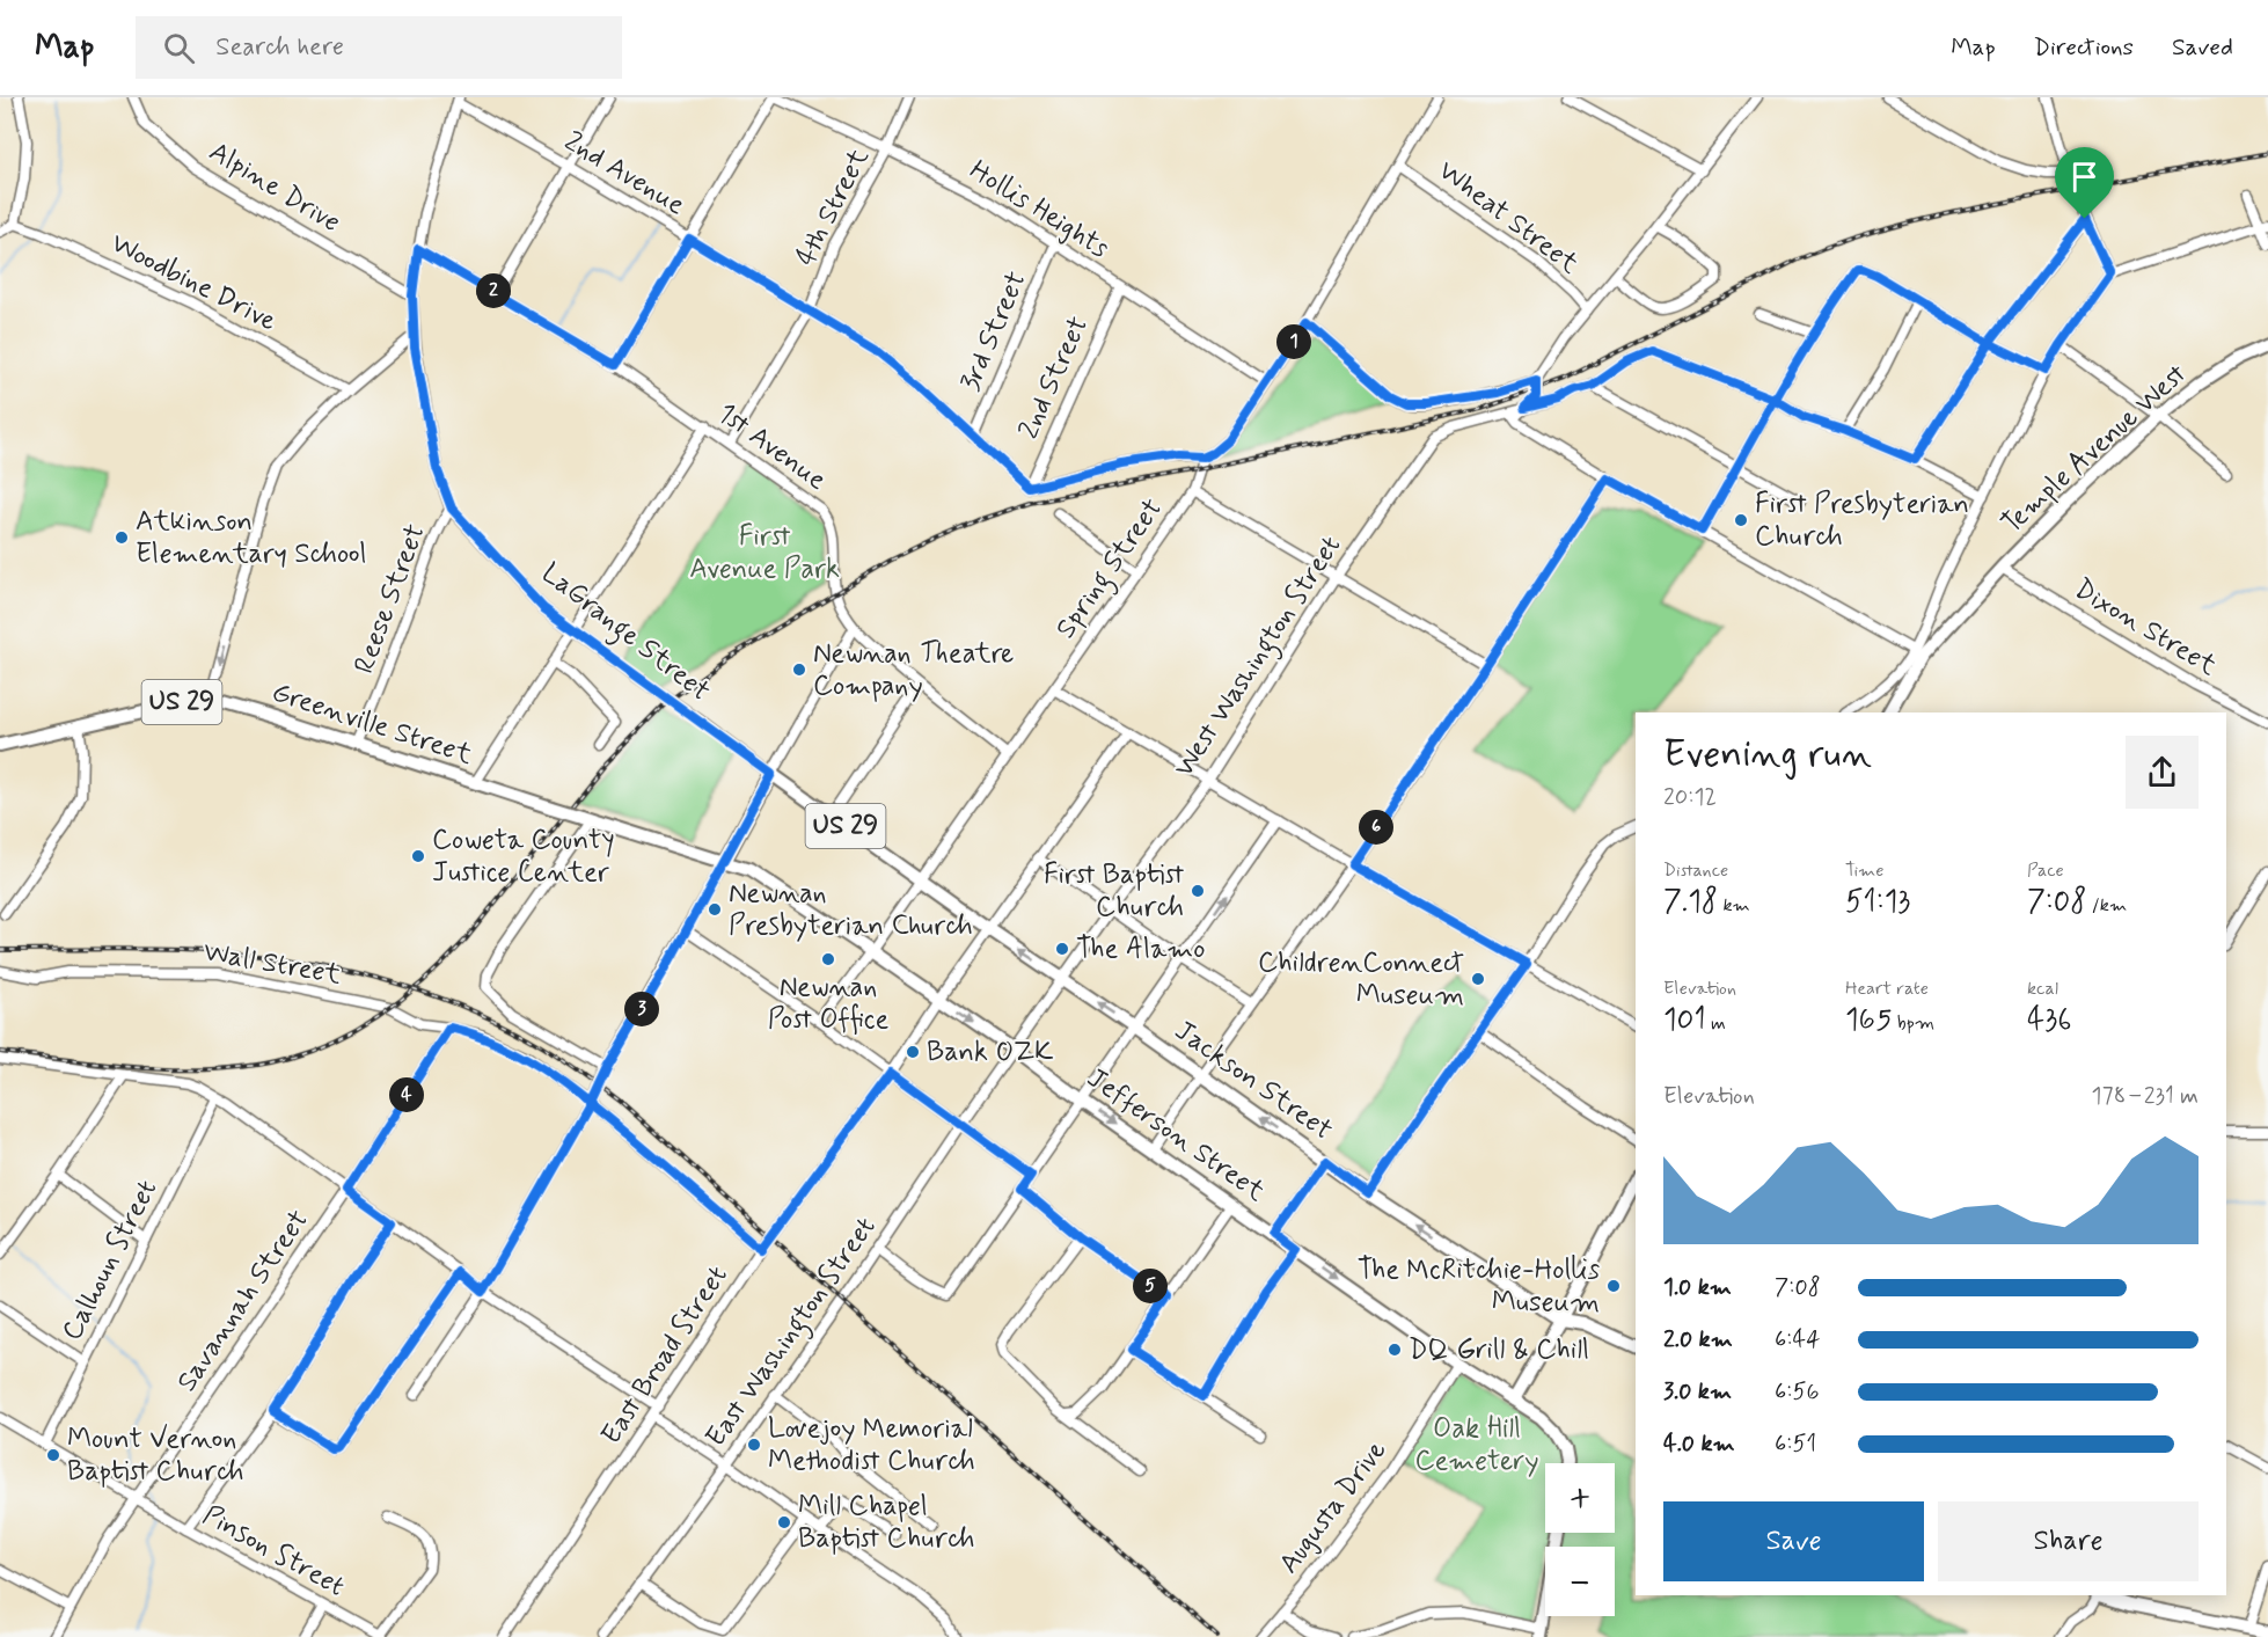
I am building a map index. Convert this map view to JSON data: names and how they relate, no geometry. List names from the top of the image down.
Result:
{
  "streets": {
    "main road": [
      "Temple Avenue West",
      "LaGrange Street",
      "US 29",
      "Greenville Street",
      "Jackson Street",
      "Jefferson Street"
    ],
    "street": [
      "2nd Avenue",
      "Alpine Drive",
      "4th Street",
      "Hollis Heights",
      "Wheat Street",
      "Woodbine Drive",
      "3rd Street",
      "2nd Street",
      "1st Avenue",
      "Spring Street",
      "Reese Street",
      "Dixon Street",
      "West Washington Street",
      "Wall Street",
      "Calhoun Street",
      "Savannah Street",
      "East Washington Street",
      "East Broad Street",
      "Augusta Drive",
      "Pinson Street"
    ]
  },
  "crossings": [
    ["2nd Avenue", "4th Street"],
    ["2nd Avenue", "3rd Street"],
    ["2nd Avenue", "2nd Street"],
    ["2nd Avenue", "LaGrange Street"],
    ["Alpine Drive", "LaGrange Street"],
    ["4th Street", "Hollis Heights"],
    ["4th Street", "1st Avenue"],
    ["Hollis Heights", "3rd Street"],
    ["Hollis Heights", "2nd Street"],
    ["1st Avenue", "Spring Street"],
    ["1st Avenue", "LaGrange Street"],
    ["Temple Avenue West", "Dixon Street"],
    ["Spring Street", "LaGrange Street"],
    ["Spring Street", "Jefferson Street"],
    ["Reese Street", "LaGrange Street"],
    ["Reese Street", "Greenville Street"],
    ["LaGrange Street", "Jackson Street"],
    ["LaGrange Street", "East Broad Street"],
    ["West Washington Street", "Jackson Street"],
    ["West Washington Street", "Jefferson Street"],
    ["West Washington Street", "East Washington Street"],
    ["Greenville Street", "Jefferson Street"],
    ["Wall Street", "Savannah Street"],
    ["Wall Street", "East Broad Street"],
    ["Jackson Street", "East Broad Street"],
    ["Jefferson Street", "East Washington Street"],
    ["Jefferson Street", "East Broad Street"],
    ["Jefferson Street", "Augusta Drive"],
    ["Calhoun Street", "Pinson Street"],
    ["Savannah Street", "Pinson Street"]
  ],
  "one_way": ["Jackson Street", "Jefferson Street"],
  "parks": ["First Avenue Park", "Oak Hill Cemetery"],
  "places": [
    "First Presbyterian Church",
    "Atkinson Elementary School",
    "Newnan Theatre Company",
    "Coweta County Justice Center",
    "First Baptist Church",
    "Newnan Presbyterian Church",
    "The Alamo",
    "Newnan Post Office",
    "ChildrenConnect Museum",
    "Bank OZK",
    "The McRitchie-Hollis Museum",
    "DQ Grill & Chill",
    "Lovejoy Memorial Methodist Church",
    "Mount Vernon Baptist Church",
    "Mill Chapel Baptist Church"
  ],
  "page": {
    "header": "Map",
    "search": "Search here",
    "nav": ["Map", "Directions", "Saved"],
    "pins": [
      "2",
      "1",
      "6",
      "3",
      "4",
      "5"
    ],
    "heading": ["Evening run", "20:12"],
    "stats": [
      ["Distance", "7.18 km"],
      ["Time", "51:13"],
      ["Pace", "7:08 /km"],
      ["Elevation", "101 m"],
      ["Heart rate", "165 bpm"],
      ["kcal", "436"]
    ],
    "chart": ["Elevation", "178–231 m"],
    "list": [
      {
        "name": "1.0 km",
        "note": "7:08"
      },
      {
        "name": "2.0 km",
        "note": "6:44"
      },
      {
        "name": "3.0 km",
        "note": "6:56"
      },
      {
        "name": "4.0 km",
        "note": "6:51"
      }
    ],
    "map_buttons": ["+", "−"],
    "buttons": ["Save", "Share"]
  }
}
